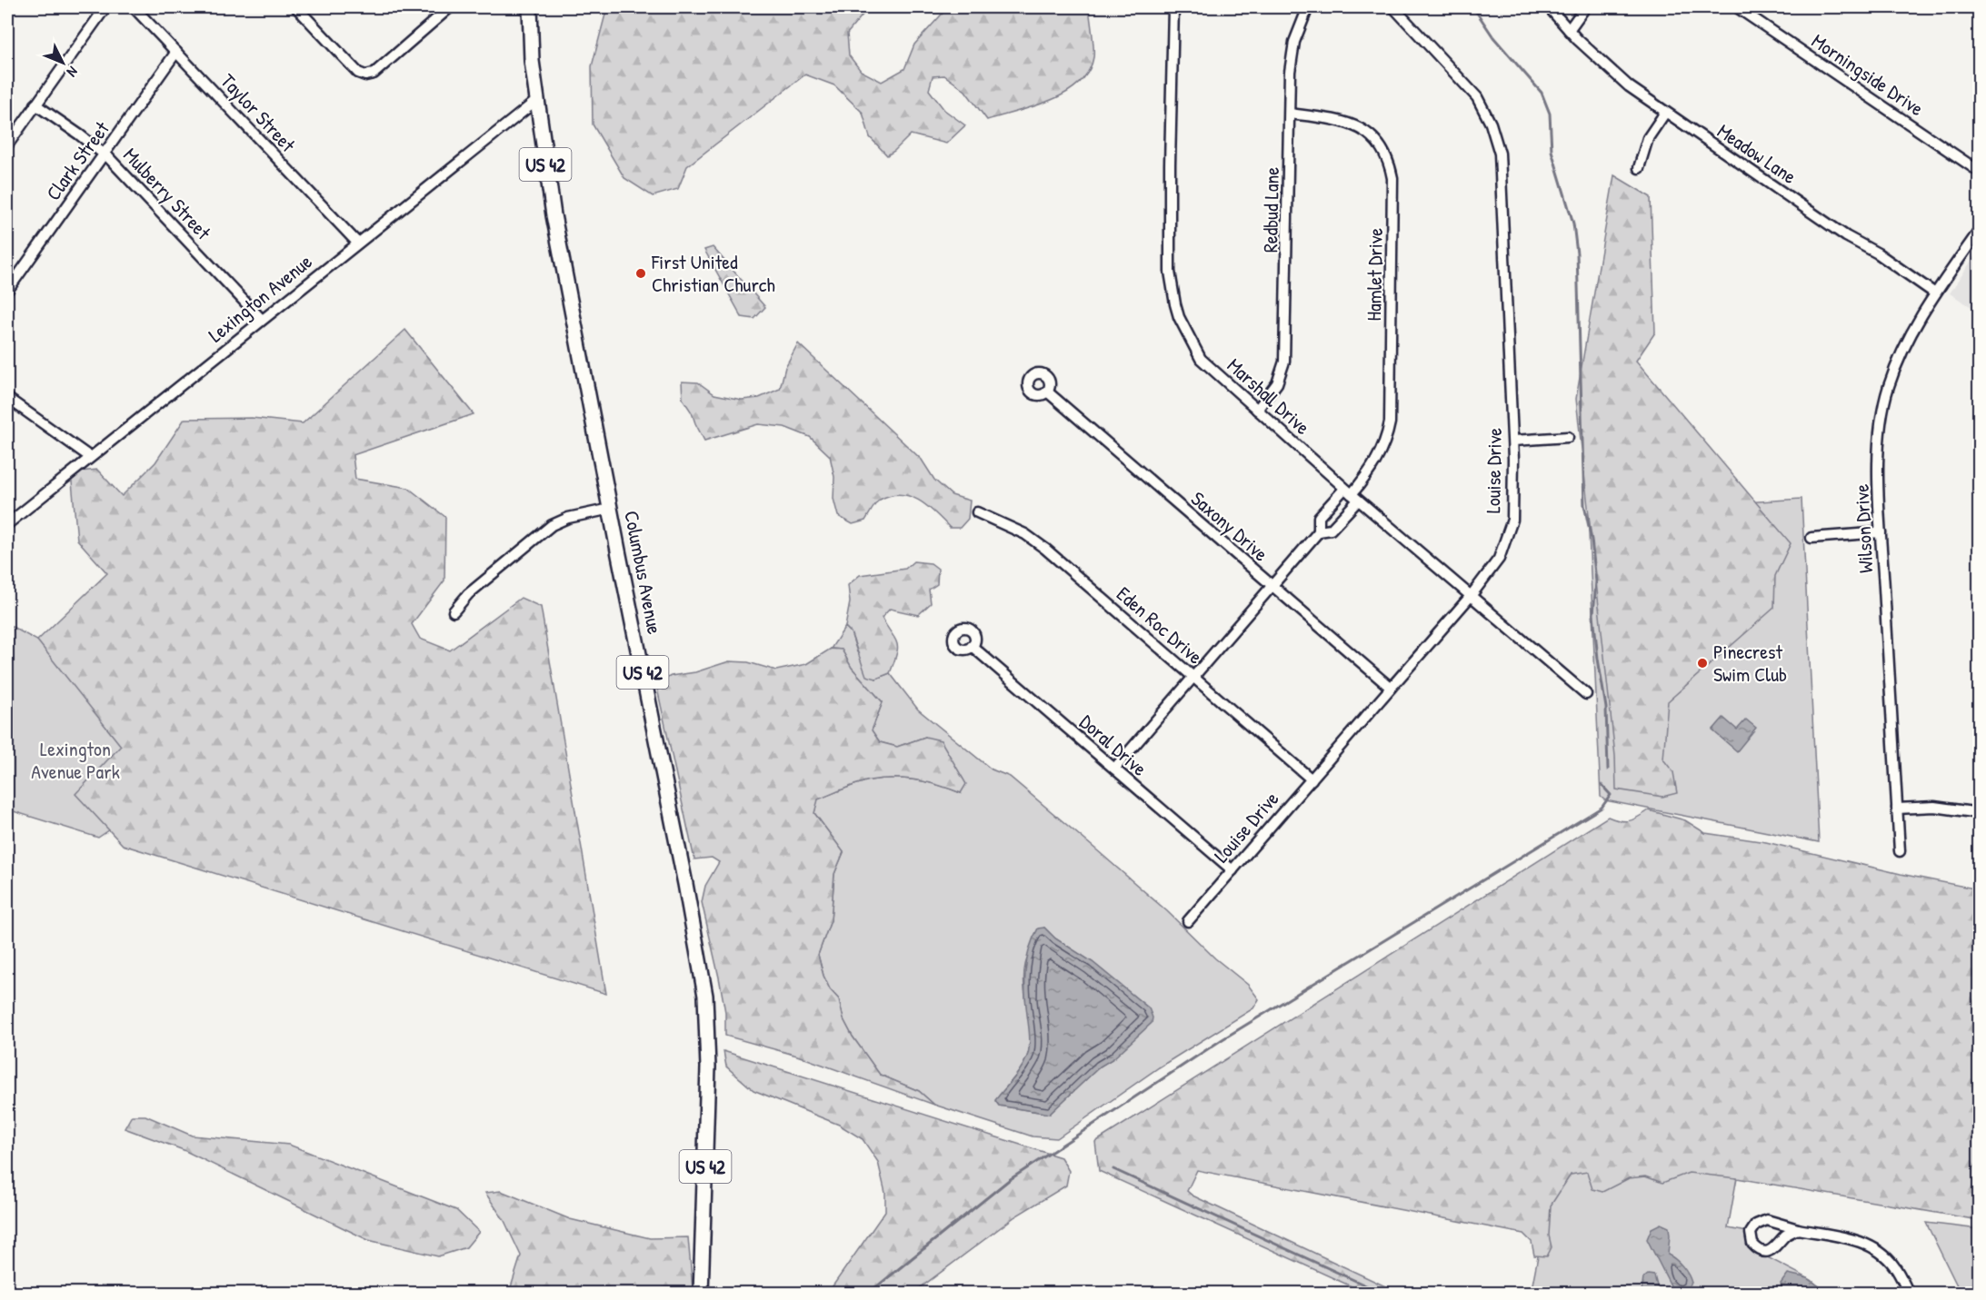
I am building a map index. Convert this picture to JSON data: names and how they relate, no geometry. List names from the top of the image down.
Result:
{
  "streets": {
    "main road": ["US 42", "Columbus Avenue"],
    "street": [
      "Morningside Drive",
      "Taylor Street",
      "Meadow Lane",
      "Clark Street",
      "Mulberry Street",
      "Redbud Lane",
      "Hamlet Drive",
      "Lexington Avenue",
      "Marshall Drive",
      "Louise Drive",
      "Saxony Drive",
      "Wilson Drive",
      "Eden Roc Drive",
      "Doral Drive"
    ]
  },
  "crossings": [
    ["Taylor Street", "Clark Street"],
    ["Taylor Street", "Lexington Avenue"],
    ["Meadow Lane", "Wilson Drive"],
    ["Clark Street", "Mulberry Street"],
    ["US 42", "Lexington Avenue"],
    ["US 42", "Columbus Avenue"],
    ["Mulberry Street", "Lexington Avenue"],
    ["Redbud Lane", "Hamlet Drive"],
    ["Redbud Lane", "Marshall Drive"],
    ["Hamlet Drive", "Marshall Drive"],
    ["Hamlet Drive", "Saxony Drive"],
    ["Hamlet Drive", "Eden Roc Drive"],
    ["Hamlet Drive", "Doral Drive"],
    ["Lexington Avenue", "Columbus Avenue"],
    ["Marshall Drive", "Louise Drive"],
    ["Louise Drive", "Saxony Drive"],
    ["Louise Drive", "Eden Roc Drive"],
    ["Louise Drive", "Doral Drive"]
  ],
  "parks": ["Lexington Avenue Park"],
  "places": ["First United Christian Church", "Pinecrest Swim Club"],
  "north": "bottom right"
}
